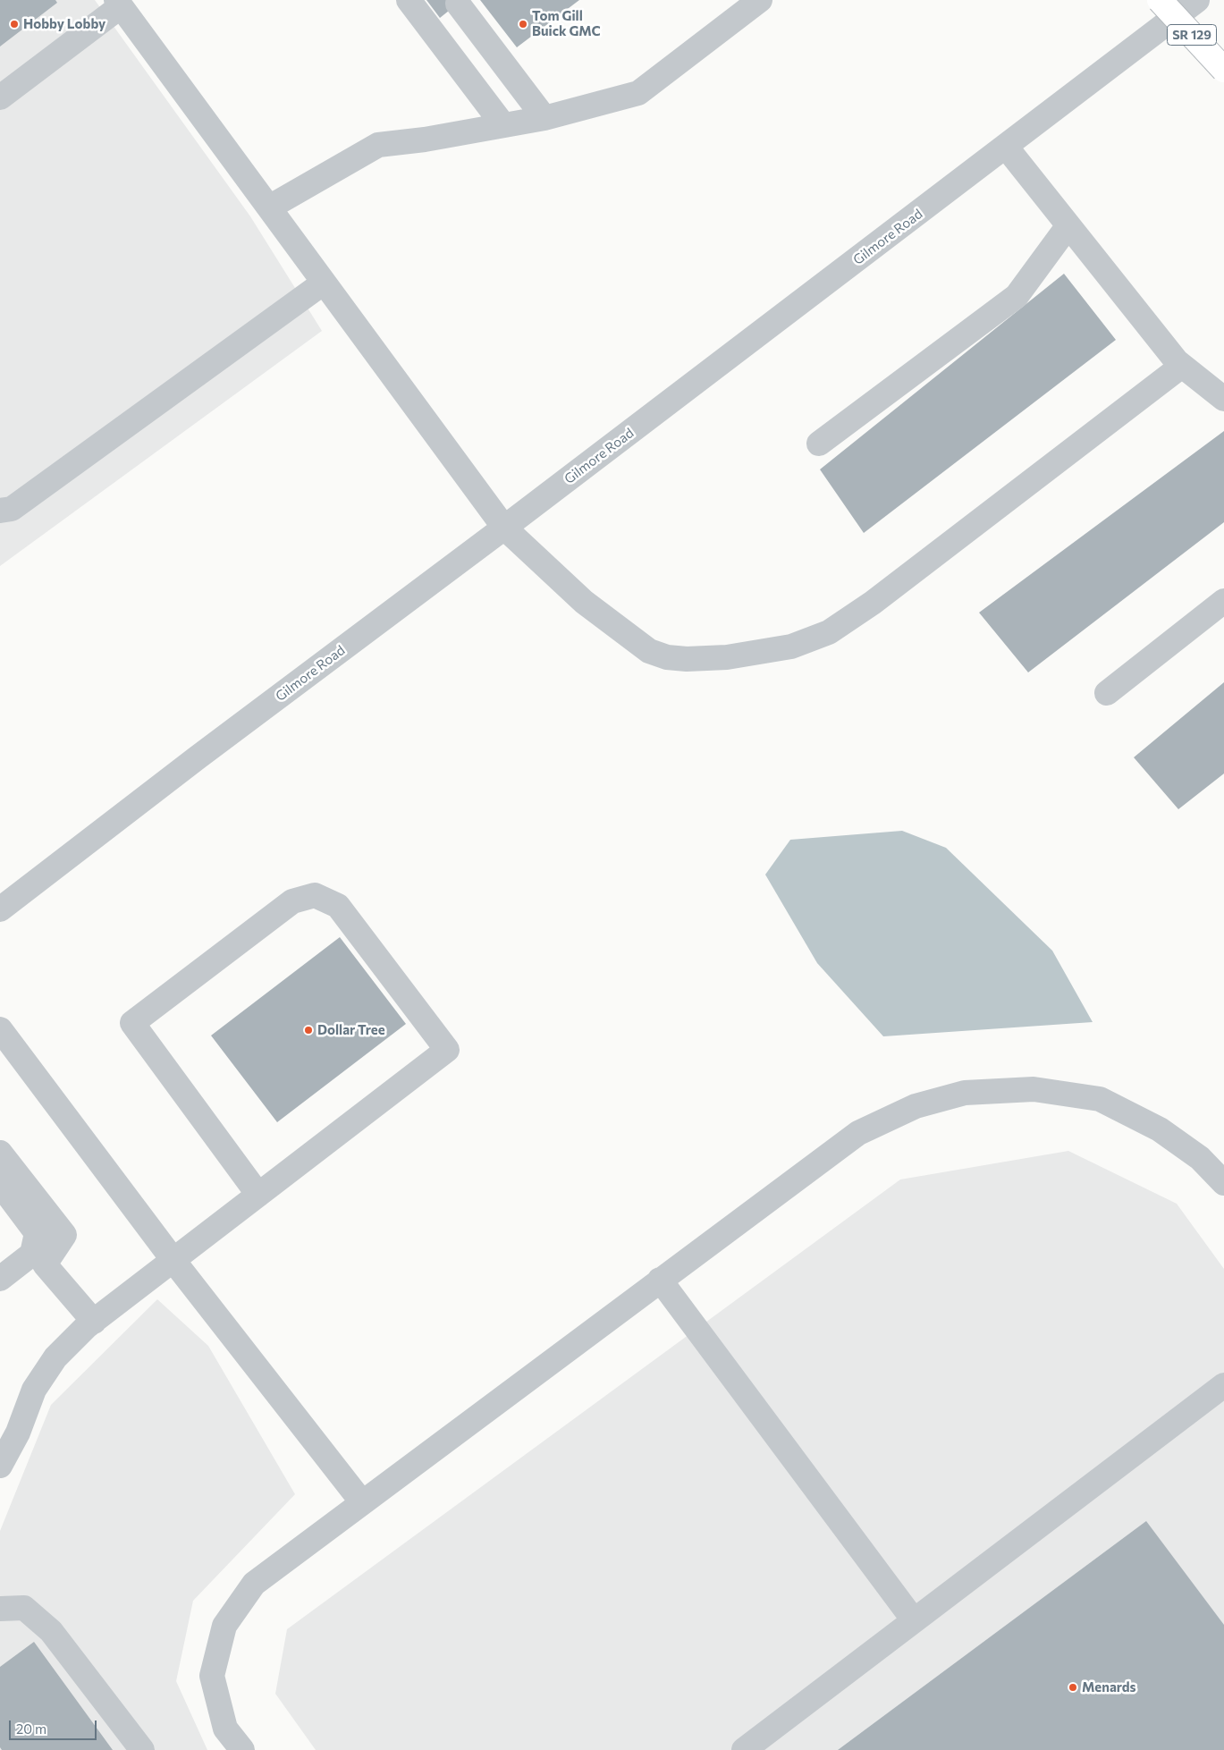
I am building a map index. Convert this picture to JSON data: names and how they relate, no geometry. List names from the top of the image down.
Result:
{
  "streets": {
    "highway": ["SR 129"],
    "street": ["Gilmore Road"]
  },
  "places": [
    "Hobby Lobby",
    "Tom Gill Buick GMC",
    "Dollar Tree",
    "Menards"
  ],
  "scale_bar": "20 m"
}
